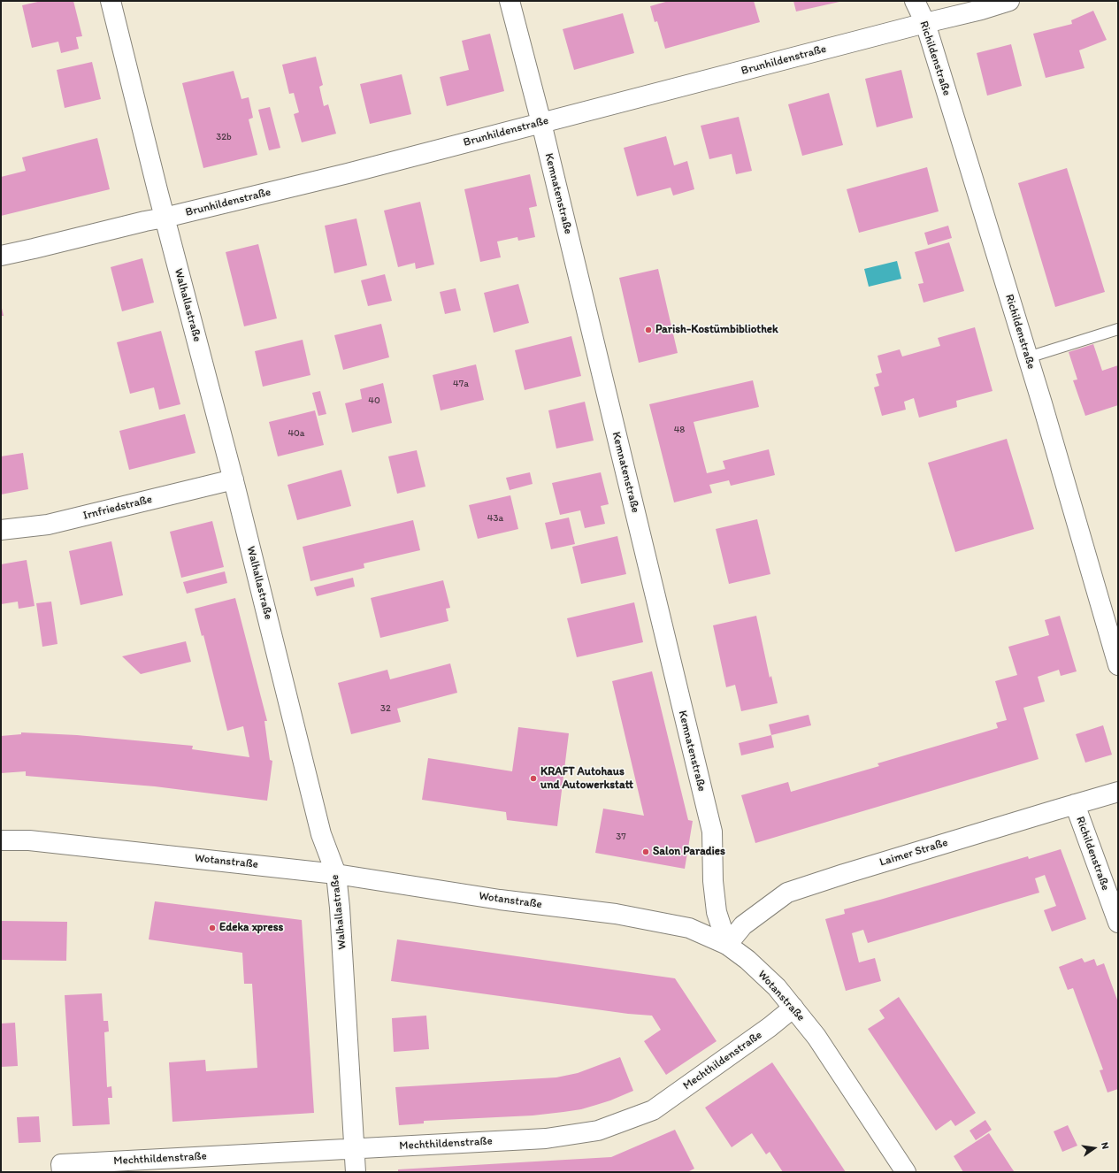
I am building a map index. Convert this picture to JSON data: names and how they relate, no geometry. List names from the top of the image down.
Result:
{
  "streets": {
    "street": [
      "Richildenstraße",
      "Brunhildenstraße",
      "Kemnatenstraße",
      "Walhallastraße",
      "Irnfriedstraße",
      "Laimer Straße",
      "Wotanstraße",
      "Mechthildenstraße"
    ]
  },
  "crossings": [
    ["Richildenstraße", "Brunhildenstraße"],
    ["Richildenstraße", "Laimer Straße"],
    ["Brunhildenstraße", "Kemnatenstraße"],
    ["Brunhildenstraße", "Walhallastraße"],
    ["Kemnatenstraße", "Laimer Straße"],
    ["Kemnatenstraße", "Wotanstraße"],
    ["Walhallastraße", "Irnfriedstraße"],
    ["Walhallastraße", "Wotanstraße"],
    ["Walhallastraße", "Mechthildenstraße"],
    ["Laimer Straße", "Wotanstraße"],
    ["Wotanstraße", "Mechthildenstraße"]
  ],
  "places": [
    "Parish-Kostümbibliothek",
    "KRAFT Autohaus und Autowerkstatt",
    "Salon Paradies",
    "Edeka xpress"
  ],
  "house_numbers": [
    "32b",
    "47a",
    "40",
    "48",
    "40a",
    "43a",
    "32",
    "37"
  ],
  "north": "right"
}
